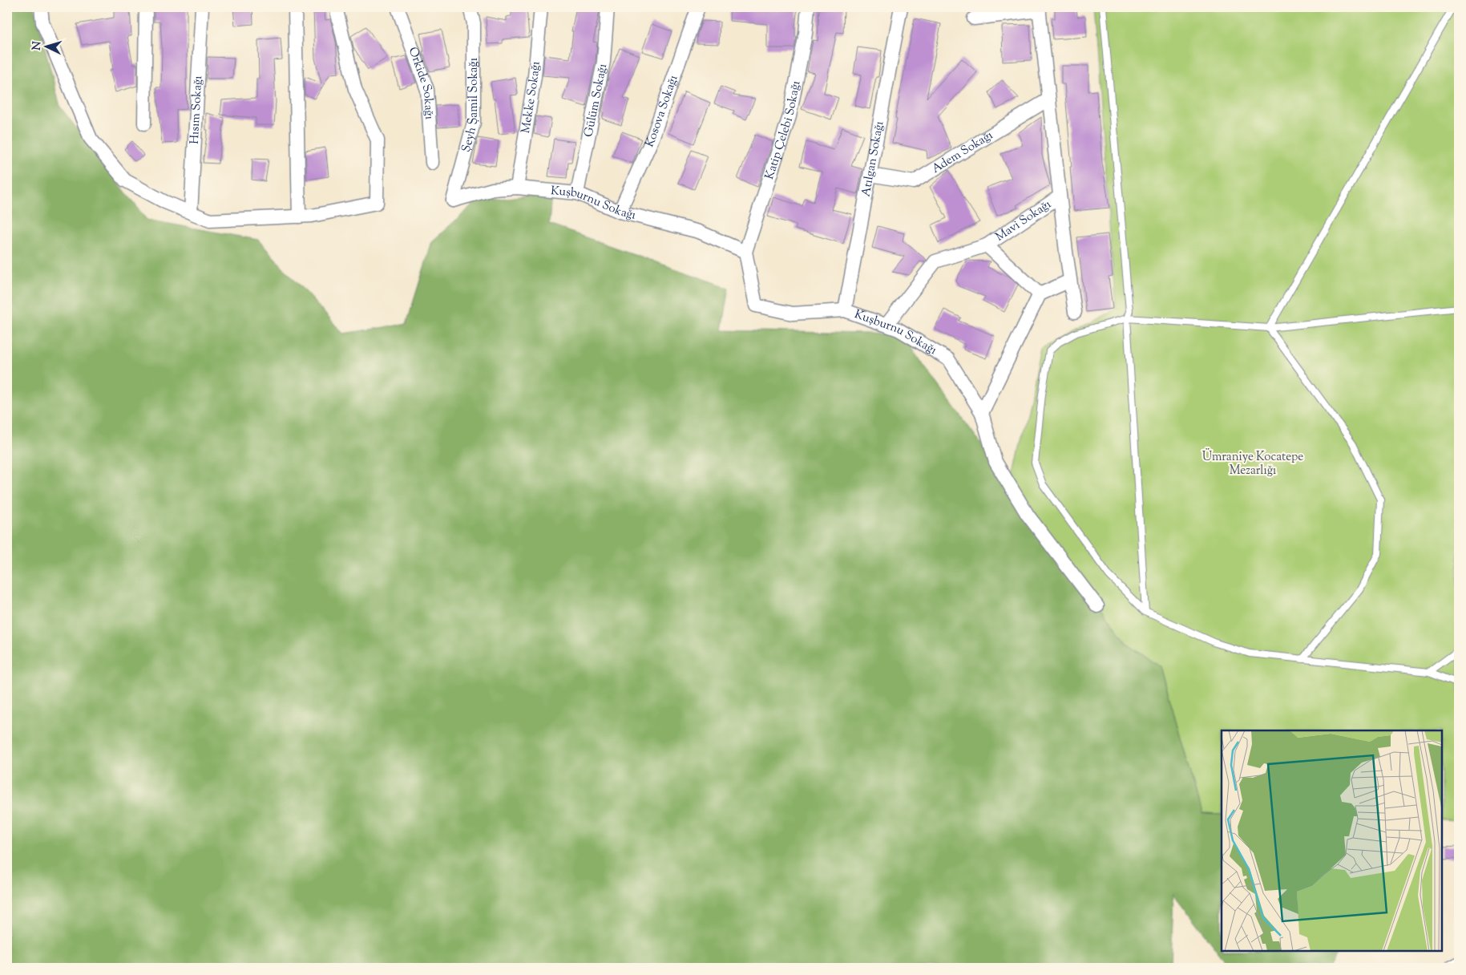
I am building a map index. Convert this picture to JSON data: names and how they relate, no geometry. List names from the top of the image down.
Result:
{
  "streets": {
    "street": [
      "Orkide Sokağı",
      "Mekke Sokağı",
      "Gülüm Sokağı",
      "Şeyh Şamil Sokağı",
      "Hısım Sokağı",
      "Kosova Sokağı",
      "Katip Çelebi Sokağı",
      "Adem Sokağı",
      "Atılgan Sokağı",
      "Kuşburnu Sokağı",
      "Mavi Sokağı"
    ]
  },
  "crossings": [
    ["Mekke Sokağı", "Kuşburnu Sokağı"],
    ["Gülüm Sokağı", "Kuşburnu Sokağı"],
    ["Şeyh Şamil Sokağı", "Kuşburnu Sokağı"],
    ["Kosova Sokağı", "Kuşburnu Sokağı"],
    ["Katip Çelebi Sokağı", "Kuşburnu Sokağı"],
    ["Adem Sokağı", "Atılgan Sokağı"],
    ["Atılgan Sokağı", "Kuşburnu Sokağı"],
    ["Kuşburnu Sokağı", "Mavi Sokağı"]
  ],
  "parks": ["Ümraniye Kocatepe Mezarlığı"],
  "north": "left"
}
